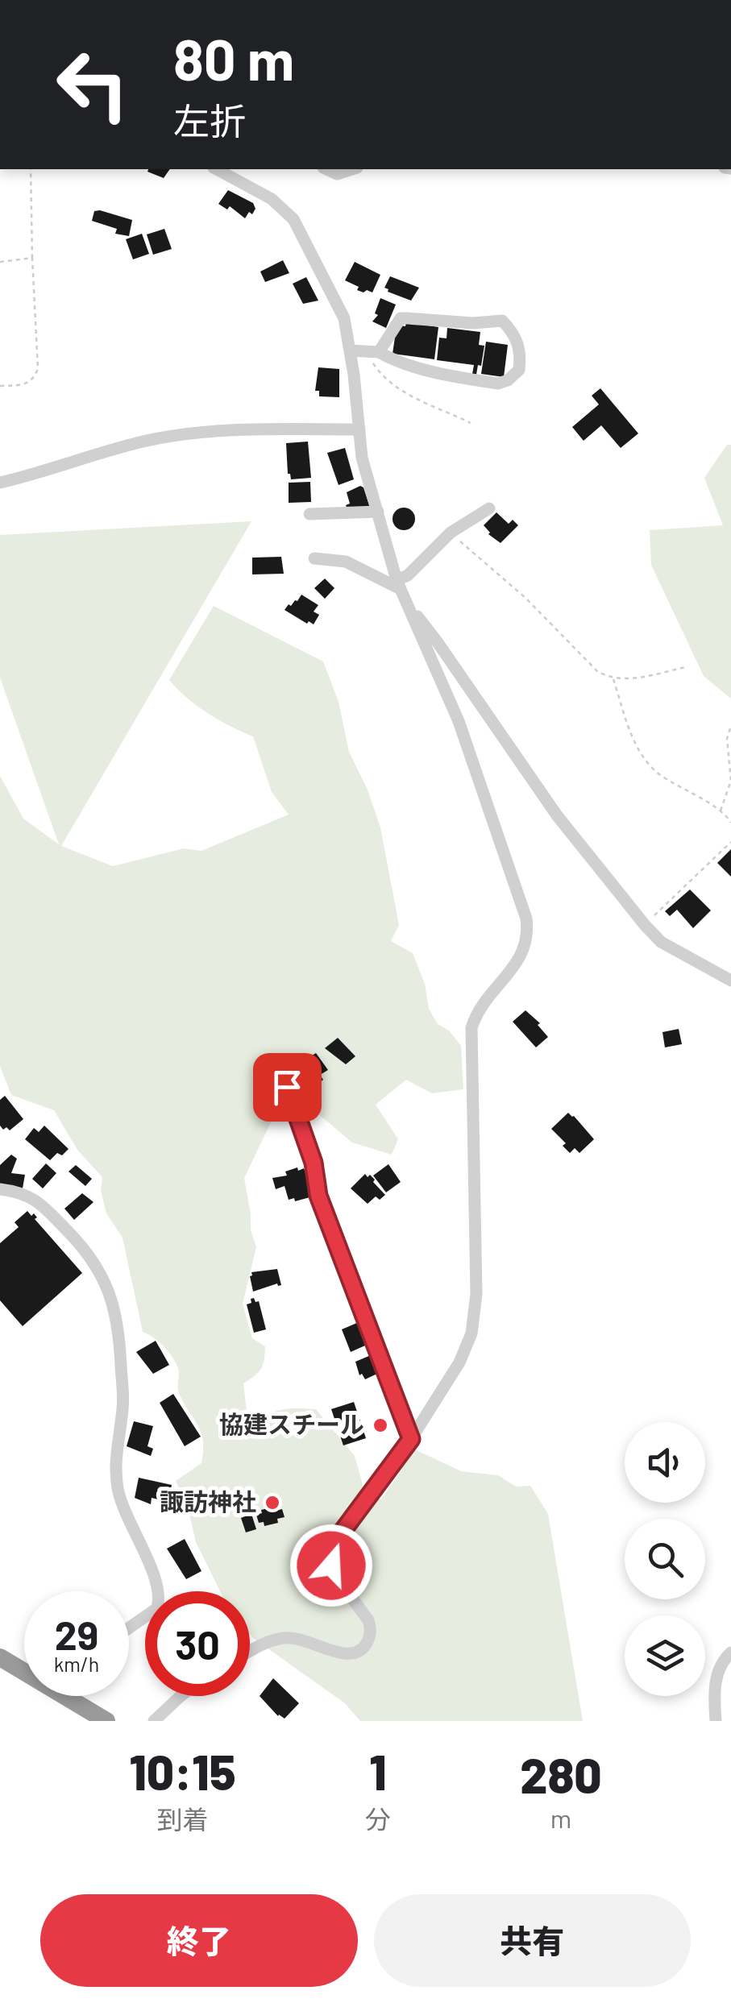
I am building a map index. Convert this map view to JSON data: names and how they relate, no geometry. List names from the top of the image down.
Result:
{
  "places": ["協建スチール", "諏訪神社"],
  "page": {
    "turn": ["80 m", "左折"],
    "speed": "29 km/h",
    "limit": "30",
    "eta": [
      "10:15",
      "到着",
      "1",
      "分",
      "280",
      "m"
    ],
    "buttons": ["終了", "共有"]
  }
}
